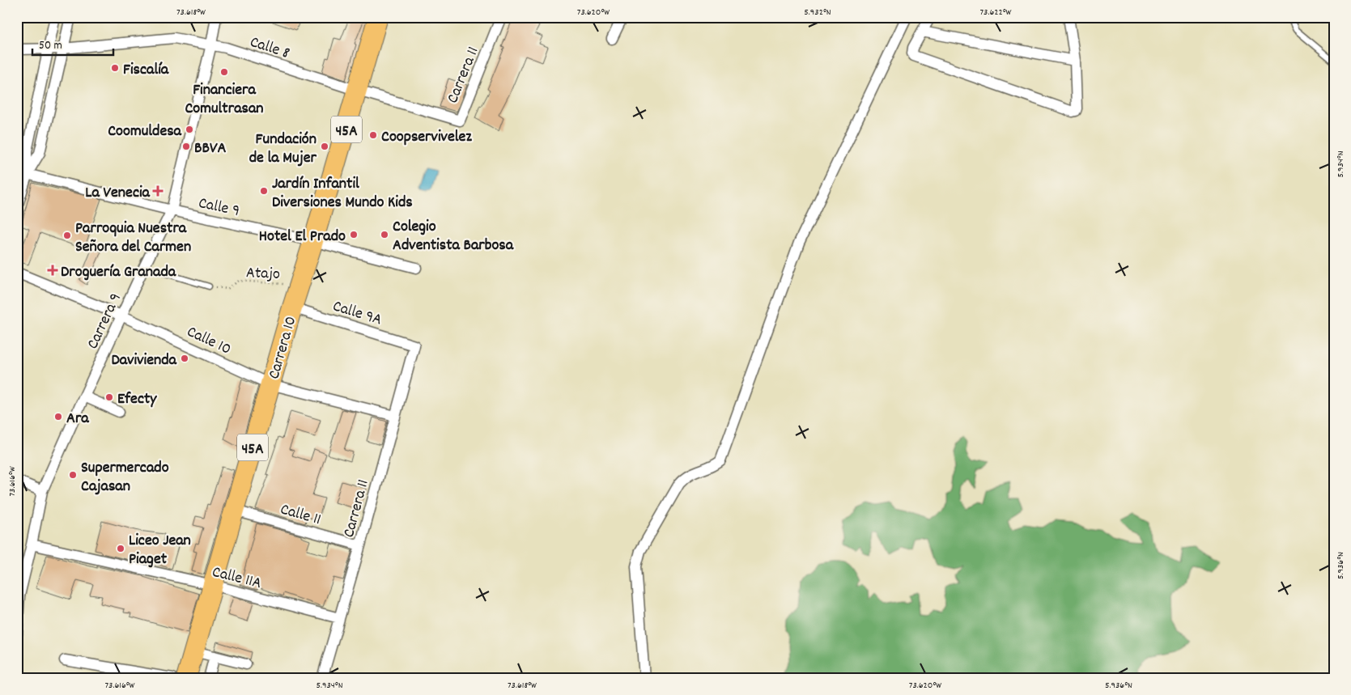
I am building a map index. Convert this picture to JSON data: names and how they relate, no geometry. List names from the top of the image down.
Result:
{
  "streets": {
    "highway": ["45A", "Carrera 10"],
    "street": [
      "Calle 8",
      "Carrera 11",
      "Calle 9",
      "Calle 9A",
      "Carrera 9",
      "Calle 10",
      "Calle 11",
      "Calle 11A"
    ],
    "path": ["Atajo"]
  },
  "crossings": [
    ["Calle 8", "Carrera 11"],
    ["Calle 8", "Carrera 9"],
    ["Calle 8", "Carrera 10"],
    ["Carrera 11", "Calle 9A"],
    ["Carrera 11", "Calle 10"],
    ["Carrera 11", "Calle 11"],
    ["Carrera 11", "Calle 11A"],
    ["Calle 9", "Carrera 9"],
    ["Calle 9", "Carrera 10"],
    ["Calle 9A", "Carrera 10"],
    ["Carrera 9", "Calle 10"],
    ["Carrera 9", "Calle 11A"],
    ["Calle 10", "Carrera 10"],
    ["Carrera 10", "Calle 11"],
    ["Carrera 10", "Calle 11A"]
  ],
  "places": {
    "other": [
      "Fiscalía",
      "Financiera Comultrasan",
      "Coomuldesa",
      "Coopservivelez",
      "BBVA",
      "Fundación de la Mujer",
      "Jardín Infantil Diversiones Mundo Kids",
      "Hotel El Prado",
      "Colegio Adventista Barbosa",
      "Parroquia Nuestra Señora del Carmen",
      "Davivienda",
      "Efecty",
      "Ara",
      "Supermercado Cajasan",
      "Liceo Jean Piaget"
    ],
    "health": ["La Venecia", "Droguería Granada"]
  },
  "scale_bar": "50 m",
  "coordinates": [
    "73.618°W",
    "73.620°W",
    "5.932°N",
    "73.622°W",
    "5.934°N",
    "73.616°W",
    "5.936°N"
  ]
}
